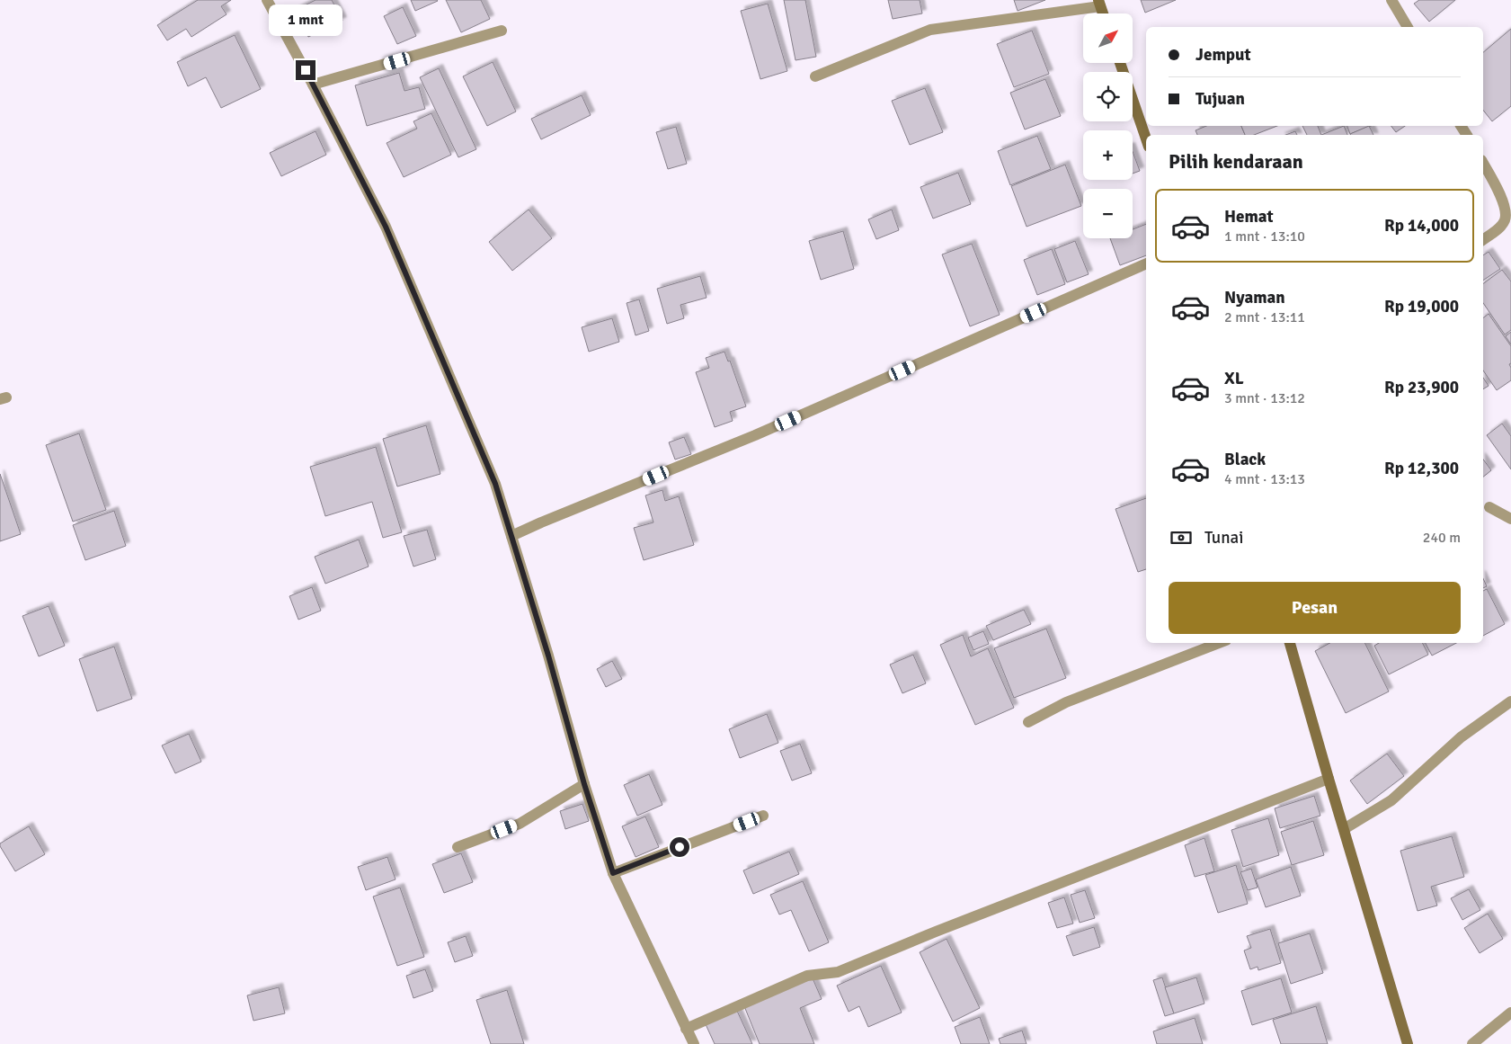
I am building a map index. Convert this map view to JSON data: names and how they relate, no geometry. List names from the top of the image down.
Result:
{
  "north": "top right",
  "page": {
    "bubble": "1 mnt",
    "map_buttons": ["+", "−"],
    "banner": ["Jemput", "Tujuan"],
    "heading": "Pilih kendaraan",
    "list": [
      {
        "name": "Hemat",
        "note": "1 mnt · 13:10",
        "value": "Rp 14,000"
      },
      {
        "name": "Nyaman",
        "note": "2 mnt · 13:11",
        "value": "Rp 19,000"
      },
      {
        "name": "XL",
        "note": "3 mnt · 13:12",
        "value": "Rp 23,900"
      },
      {
        "name": "Black",
        "note": "4 mnt · 13:13",
        "value": "Rp 12,300"
      }
    ],
    "pay": ["Tunai", "240 m"],
    "buttons": "Pesan"
  }
}
